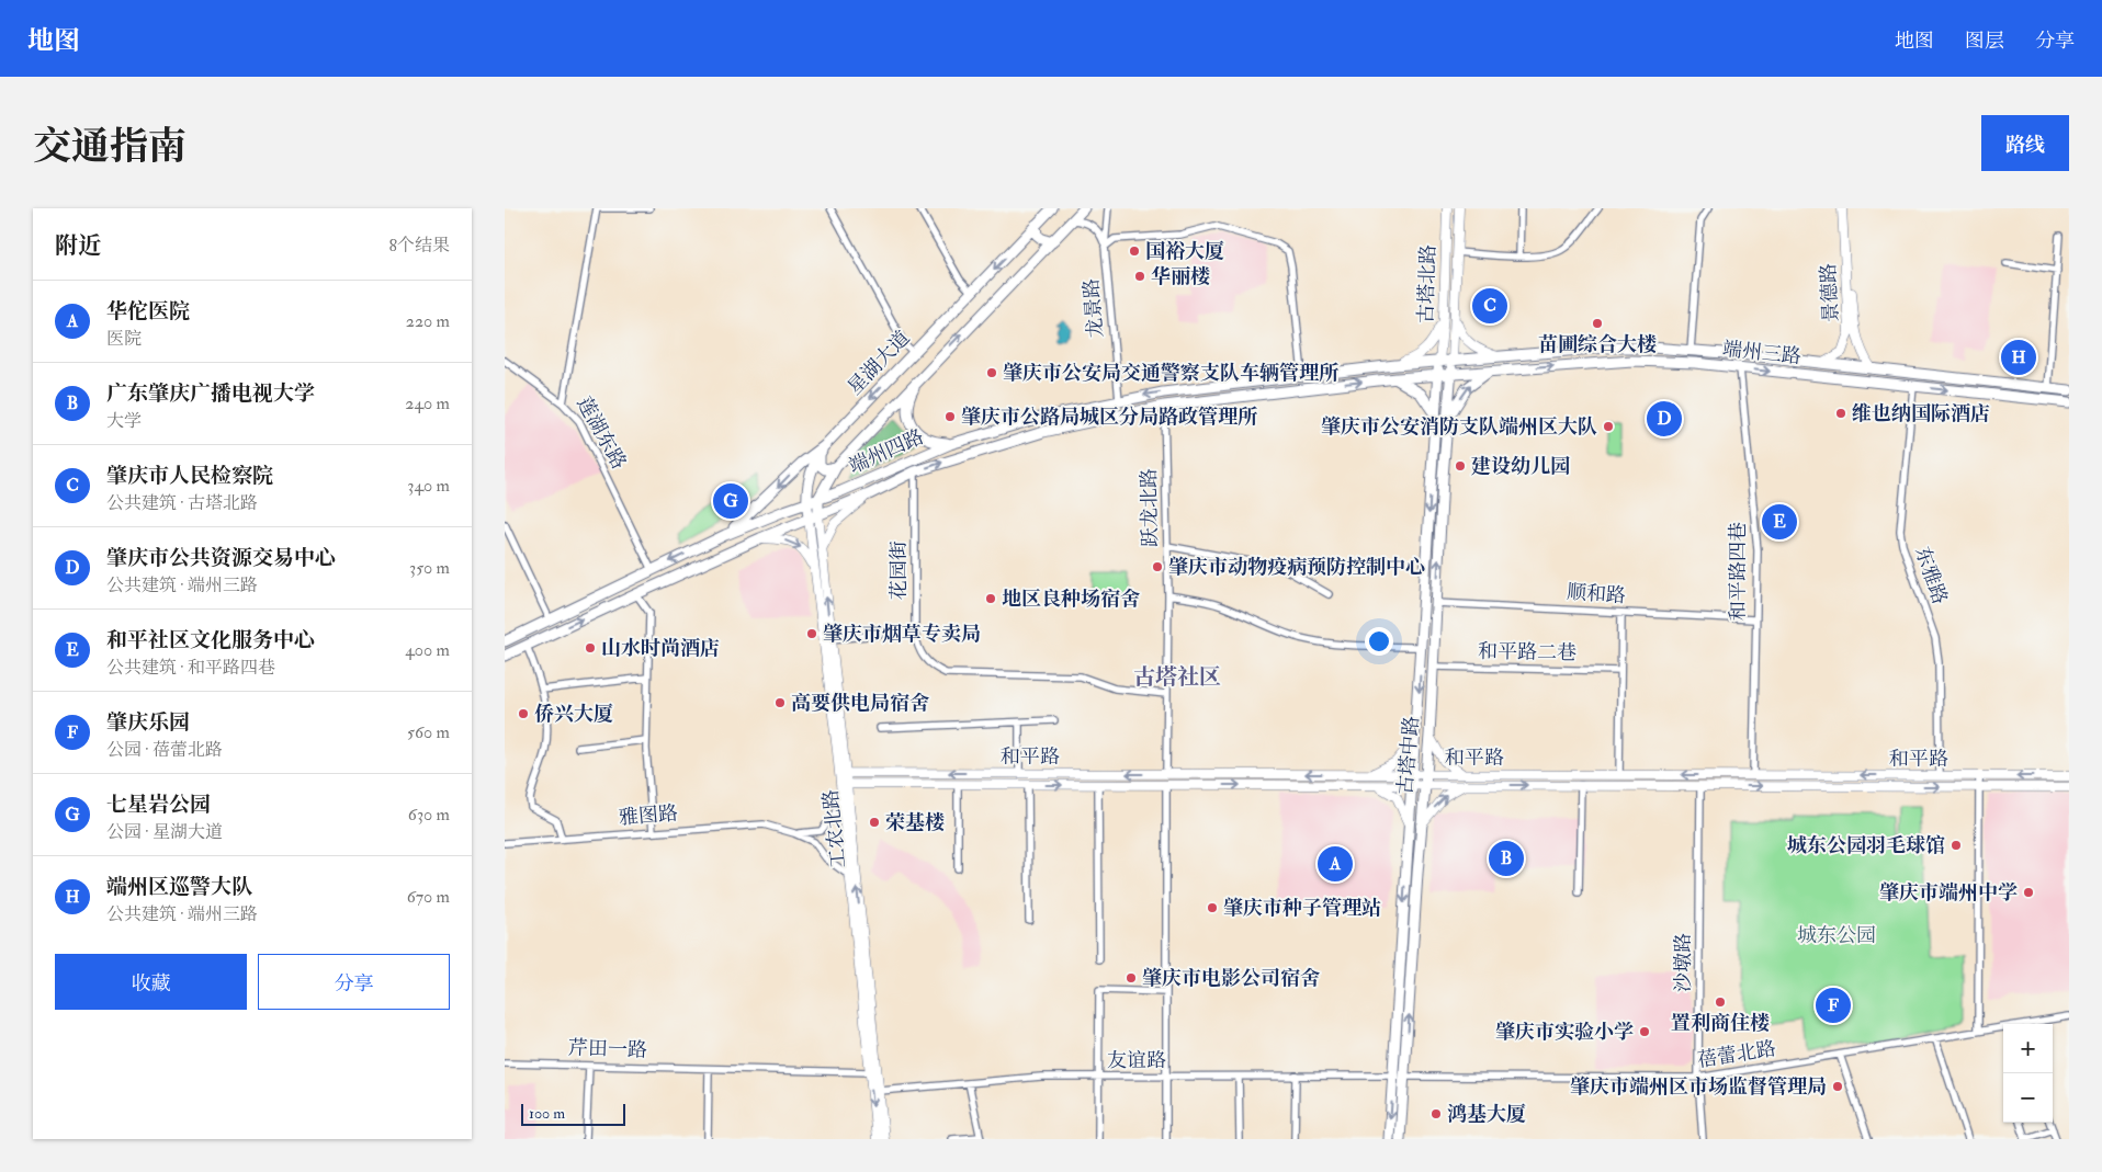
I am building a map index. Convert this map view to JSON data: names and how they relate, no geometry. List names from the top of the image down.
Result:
{
  "streets": {
    "main road": [
      "古塔北路",
      "景德路",
      "端州三路",
      "星湖大道",
      "端州四路",
      "古塔中路",
      "和平路",
      "工农北路"
    ],
    "street": [
      "龙景路",
      "莲湖东路",
      "跃龙北路",
      "花园街",
      "和平路四巷",
      "东雅路",
      "顺和路",
      "和平路二巷",
      "雅图路",
      "沙墩路",
      "芹田一路",
      "蓓蕾北路",
      "友谊路"
    ]
  },
  "crossings": [
    ["古塔北路", "端州三路"],
    ["古塔北路", "端州四路"],
    ["古塔北路", "古塔中路"],
    ["景德路", "端州三路"],
    ["龙景路", "端州四路"],
    ["端州三路", "端州四路"],
    ["端州三路", "和平路四巷"],
    ["端州三路", "东雅路"],
    ["端州三路", "古塔中路"],
    ["星湖大道", "端州四路"],
    ["星湖大道", "工农北路"],
    ["莲湖东路", "端州四路"],
    ["端州四路", "跃龙北路"],
    ["端州四路", "花园街"],
    ["端州四路", "古塔中路"],
    ["端州四路", "工农北路"],
    ["跃龙北路", "花园街"],
    ["跃龙北路", "和平路"],
    ["和平路四巷", "顺和路"],
    ["和平路四巷", "和平路"],
    ["东雅路", "和平路"],
    ["顺和路", "古塔中路"],
    ["和平路二巷", "古塔中路"],
    ["古塔中路", "和平路"],
    ["古塔中路", "蓓蕾北路"],
    ["古塔中路", "友谊路"],
    ["和平路", "工农北路"],
    ["和平路", "沙墩路"],
    ["工农北路", "芹田一路"],
    ["工农北路", "友谊路"],
    ["沙墩路", "蓓蕾北路"]
  ],
  "districts": ["古塔社区"],
  "parks": ["城东公园"],
  "places": [
    "国裕大厦",
    "华丽楼",
    "苗圃综合大楼",
    "肇庆市公安局交通警察支队车辆管理所",
    "维也纳国际酒店",
    "肇庆市公路局城区分局路政管理所",
    "肇庆市公安消防支队端州区大队",
    "建设幼儿园",
    "肇庆市动物疫病预防控制中心",
    "地区良种场宿舍",
    "肇庆市烟草专卖局",
    "山水时尚酒店",
    "高要供电局宿舍",
    "侨兴大厦",
    "荣基楼",
    "城东公园羽毛球馆",
    "肇庆市端州中学",
    "肇庆市种子管理站",
    "肇庆市电影公司宿舍",
    "置利商住楼",
    "肇庆市实验小学",
    "肇庆市端州区市场监督管理局",
    "鸿基大厦"
  ],
  "scale_bar": "100 m",
  "page": {
    "header": "地图",
    "nav": ["地图", "图层", "分享"],
    "title": "交通指南",
    "buttons": [
      "路线",
      ["收藏", "分享"]
    ],
    "heading": ["附近", "8个结果"],
    "list": [
      {
        "mark": "A",
        "name": "华佗医院",
        "note": "医院",
        "value": "220 m"
      },
      {
        "mark": "B",
        "name": "广东肇庆广播电视大学",
        "note": "大学",
        "value": "240 m"
      },
      {
        "mark": "C",
        "name": "肇庆市人民检察院",
        "note": "公共建筑 · 古塔北路",
        "value": "340 m"
      },
      {
        "mark": "D",
        "name": "肇庆市公共资源交易中心",
        "note": "公共建筑 · 端州三路",
        "value": "350 m"
      },
      {
        "mark": "E",
        "name": "和平社区文化服务中心",
        "note": "公共建筑 · 和平路四巷",
        "value": "400 m"
      },
      {
        "mark": "F",
        "name": "肇庆乐园",
        "note": "公园 · 蓓蕾北路",
        "value": "560 m"
      },
      {
        "mark": "G",
        "name": "七星岩公园",
        "note": "公园 · 星湖大道",
        "value": "630 m"
      },
      {
        "mark": "H",
        "name": "端州区巡警大队",
        "note": "公共建筑 · 端州三路",
        "value": "670 m"
      }
    ],
    "pins": [
      "C",
      "H",
      "D",
      "G",
      "E",
      "B",
      "A",
      "F"
    ],
    "map_buttons": ["+", "−"],
    "scale": "100 m"
  }
}
